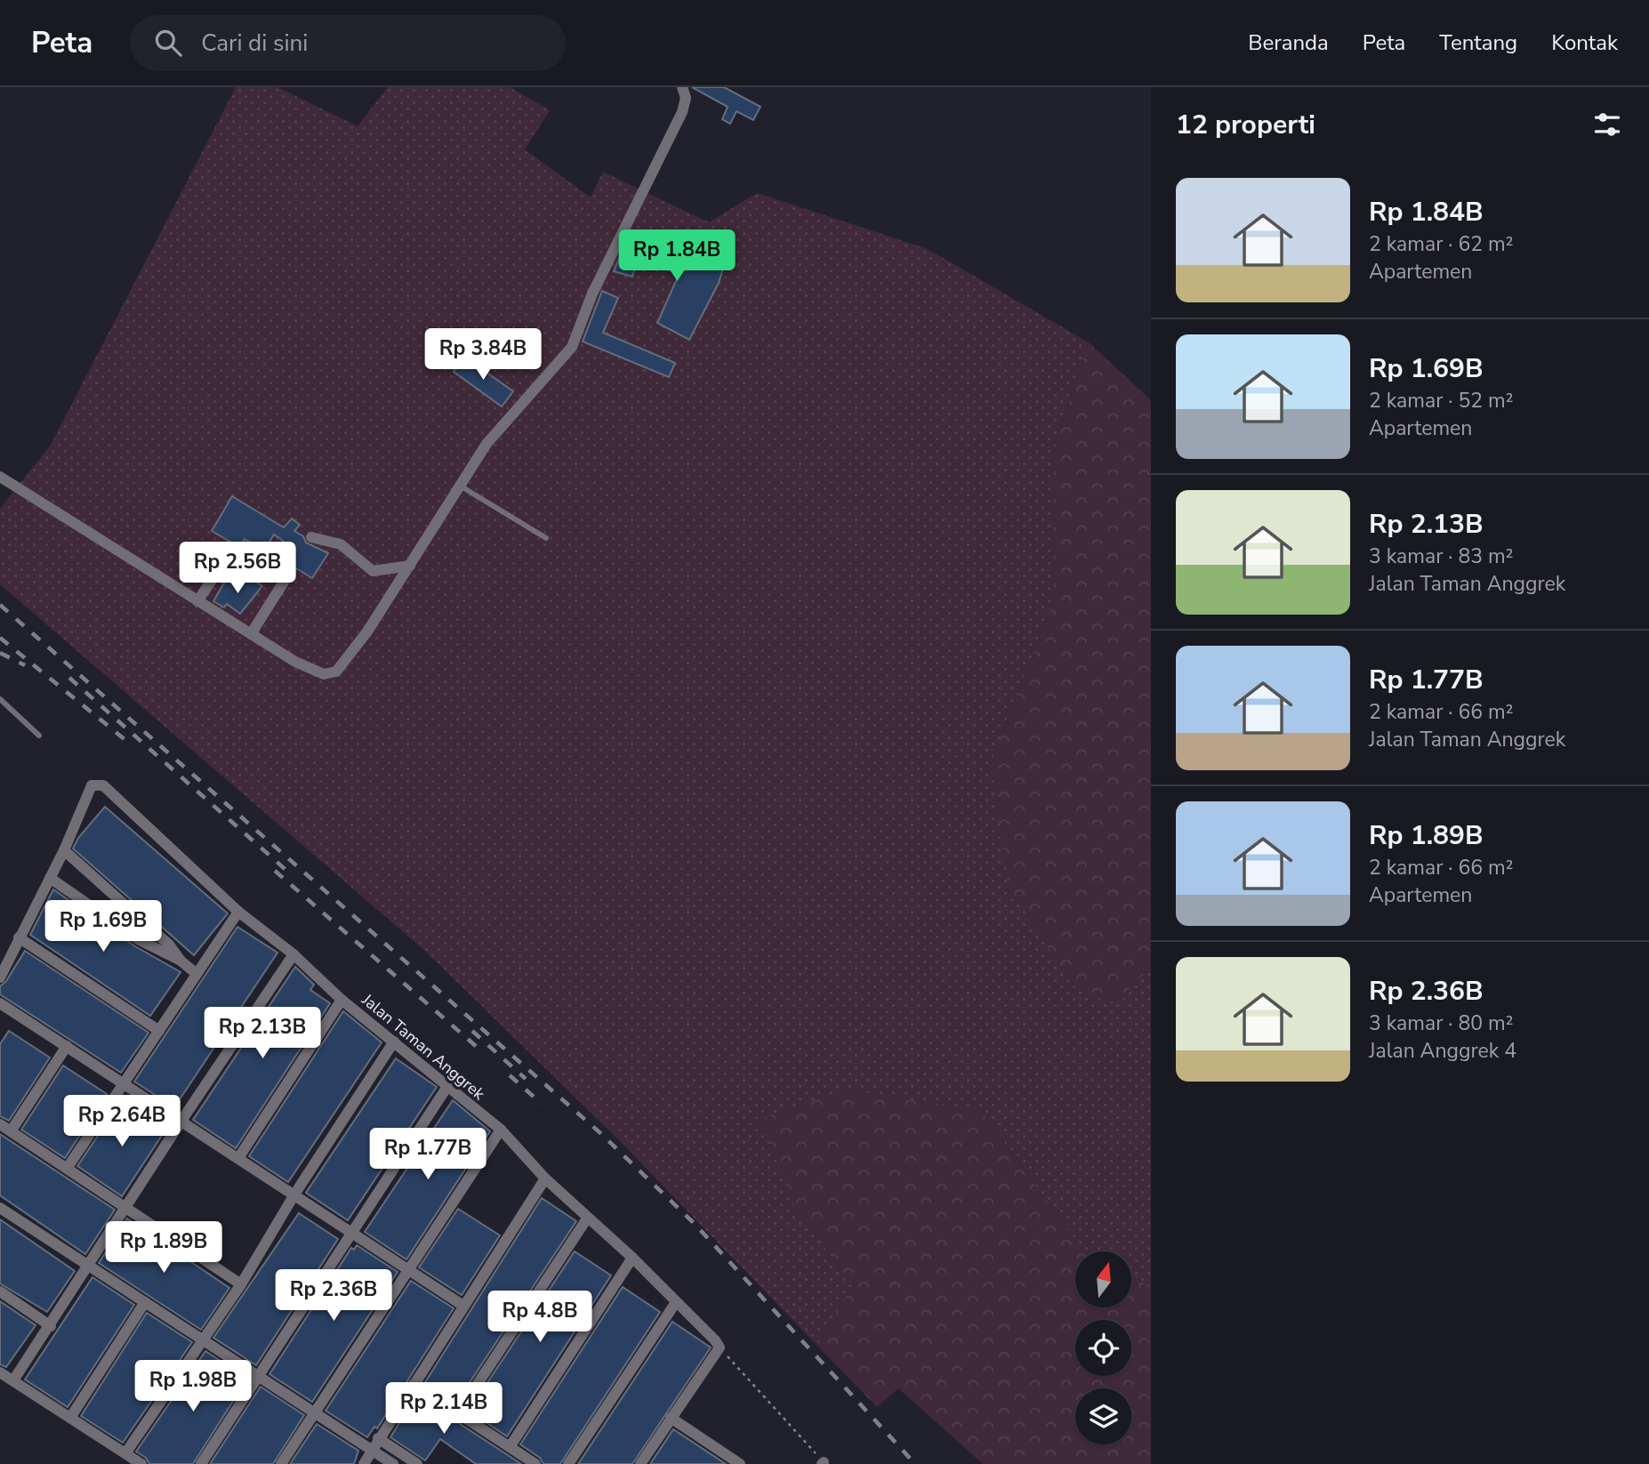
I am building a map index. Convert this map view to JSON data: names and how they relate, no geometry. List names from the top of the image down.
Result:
{
  "streets": {
    "street": ["Jalan Taman Anggrek"]
  },
  "north": "top",
  "page": {
    "header": "Peta",
    "search": "Cari di sini",
    "nav": [
      "Beranda",
      "Peta",
      "Tentang",
      "Kontak"
    ],
    "heading": "12 properti",
    "list": [
      {
        "name": "Rp 1.84B",
        "note": "2 kamar · 62 m² · Apartemen"
      },
      {
        "name": "Rp 1.69B",
        "note": "2 kamar · 52 m² · Apartemen"
      },
      {
        "name": "Rp 2.13B",
        "note": "3 kamar · 83 m² · Jalan Taman Anggrek"
      },
      {
        "name": "Rp 1.77B",
        "note": "2 kamar · 66 m² · Jalan Taman Anggrek"
      },
      {
        "name": "Rp 1.89B",
        "note": "2 kamar · 66 m² · Apartemen"
      },
      {
        "name": "Rp 2.36B",
        "note": "3 kamar · 80 m² · Jalan Anggrek 4"
      }
    ],
    "price": [
      "Rp 1.84B",
      "Rp 3.84B",
      "Rp 2.56B",
      "Rp 1.69B",
      "Rp 2.13B",
      "Rp 2.64B",
      "Rp 1.77B",
      "Rp 1.89B",
      "Rp 2.36B",
      "Rp 4.8B",
      "Rp 1.98B",
      "Rp 2.14B"
    ]
  }
}
